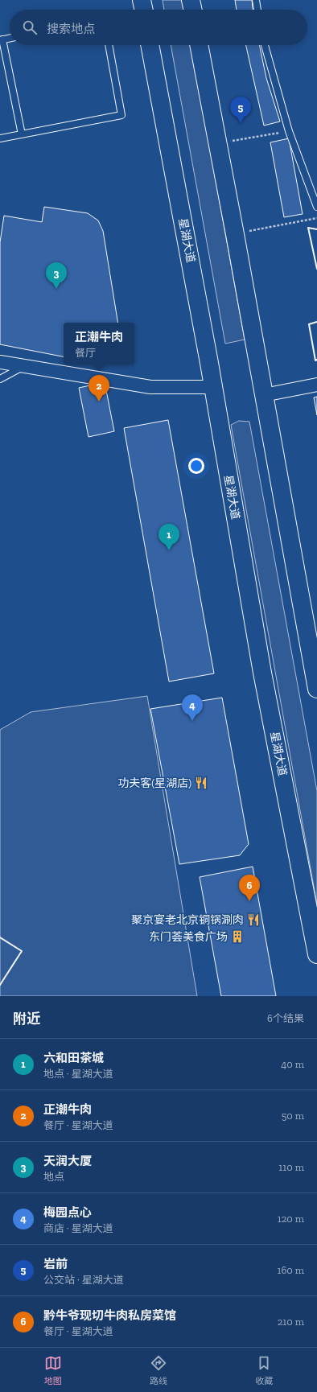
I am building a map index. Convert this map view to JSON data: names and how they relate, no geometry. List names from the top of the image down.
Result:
{
  "streets": {
    "main road": ["星湖大道"]
  },
  "places": {
    "restaurant": ["功夫客(星湖店)", "聚京宴老北京铜锅涮肉"],
    "building": ["东门荟美食广场"]
  },
  "page": {
    "search": "搜索地点",
    "pins": [
      "5",
      "3",
      "2",
      "1",
      "4",
      "6"
    ],
    "popup": ["正潮牛肉", "餐厅"],
    "heading": ["附近", "6个结果"],
    "list": [
      {
        "mark": "1",
        "name": "六和田茶城",
        "note": "地点 · 星湖大道",
        "value": "40 m"
      },
      {
        "mark": "2",
        "name": "正潮牛肉",
        "note": "餐厅 · 星湖大道",
        "value": "50 m"
      },
      {
        "mark": "3",
        "name": "天润大厦",
        "note": "地点",
        "value": "110 m"
      },
      {
        "mark": "4",
        "name": "梅园点心",
        "note": "商店 · 星湖大道",
        "value": "120 m"
      },
      {
        "mark": "5",
        "name": "岩前",
        "note": "公交站 · 星湖大道",
        "value": "160 m"
      },
      {
        "mark": "6",
        "name": "黔牛爷现切牛肉私房菜馆",
        "note": "餐厅 · 星湖大道",
        "value": "210 m"
      }
    ],
    "nav": ["地图", "路线", "收藏"]
  }
}
